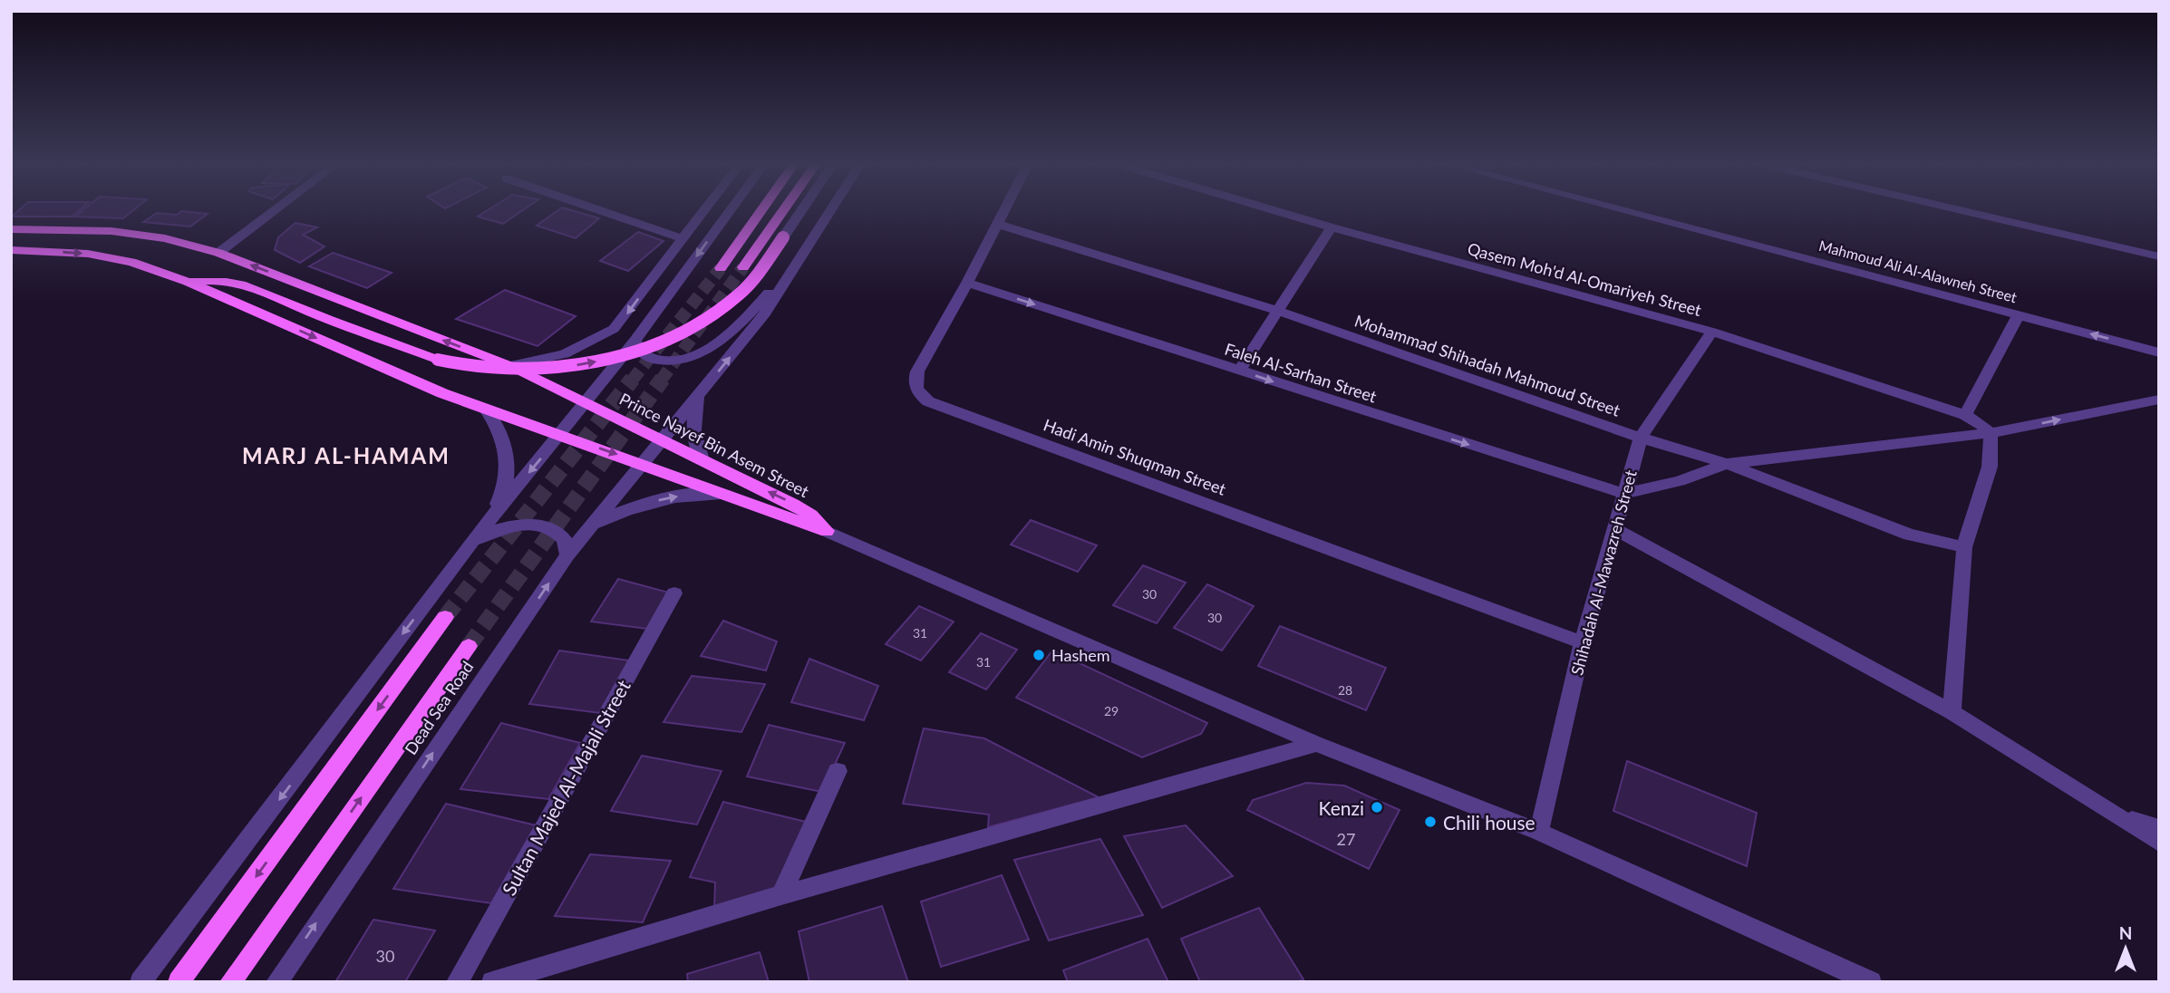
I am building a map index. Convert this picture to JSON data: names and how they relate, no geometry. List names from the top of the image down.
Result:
{
  "streets": {
    "main road": ["Prince Nayef Bin Asem Street", "Dead Sea Road"],
    "street": [
      "Mahmoud Ali Al-Alawneh Street",
      "Qasem Moh'd Al-Omariyeh Street",
      "Mohammad Shihadah Mahmoud Street",
      "Faleh Al-Sarhan Street",
      "Hadi Amin Shuqman Street",
      "Shihadah Al-Mawazreh Street",
      "Sultan Majed Al-Majali Street"
    ]
  },
  "crossings": [
    ["Qasem Moh'd Al-Omariyeh Street", "Shihadah Al-Mawazreh Street"],
    ["Mohammad Shihadah Mahmoud Street", "Hadi Amin Shuqman Street"],
    ["Mohammad Shihadah Mahmoud Street", "Shihadah Al-Mawazreh Street"],
    ["Faleh Al-Sarhan Street", "Hadi Amin Shuqman Street"],
    ["Faleh Al-Sarhan Street", "Shihadah Al-Mawazreh Street"],
    ["Prince Nayef Bin Asem Street", "Dead Sea Road"],
    ["Hadi Amin Shuqman Street", "Shihadah Al-Mawazreh Street"]
  ],
  "one_way": ["Faleh Al-Sarhan Street"],
  "districts": ["MARJ AL-HAMAM"],
  "places": ["Hashem", "Kenzi", "Chili house"],
  "house_numbers": [
    "30",
    "30",
    "31",
    "31",
    "28",
    "29",
    "27",
    "30"
  ],
  "north": "top"
}
